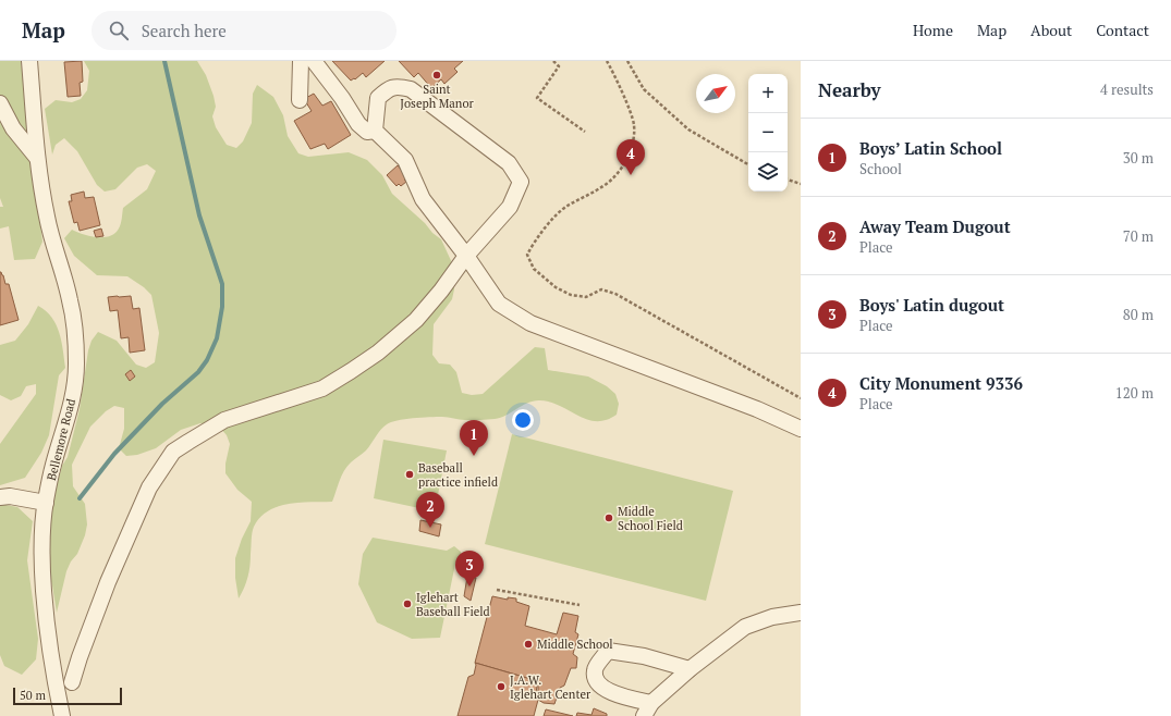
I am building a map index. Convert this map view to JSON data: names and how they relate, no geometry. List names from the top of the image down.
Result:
{
  "streets": {
    "street": ["Bellemore Road"]
  },
  "places": [
    "Saint Joseph Manor",
    "Baseball practice infield",
    "Middle School Field",
    "Iglehart Baseball Field",
    "Middle School",
    "J.A.W. Iglehart Center"
  ],
  "scale_bar": "50 m",
  "north": "top right",
  "page": {
    "header": "Map",
    "search": "Search here",
    "nav": [
      "Home",
      "Map",
      "About",
      "Contact"
    ],
    "heading": ["Nearby", "4 results"],
    "map_buttons": ["+", "−"],
    "list": [
      {
        "mark": "1",
        "name": "Boys’ Latin School",
        "note": "School",
        "value": "30 m"
      },
      {
        "mark": "2",
        "name": "Away Team Dugout",
        "note": "Place",
        "value": "70 m"
      },
      {
        "mark": "3",
        "name": "Boys' Latin dugout",
        "note": "Place",
        "value": "80 m"
      },
      {
        "mark": "4",
        "name": "City Monument 9336",
        "note": "Place",
        "value": "120 m"
      }
    ],
    "pins": [
      "4",
      "1",
      "2",
      "3"
    ],
    "scale": "50 m"
  }
}
